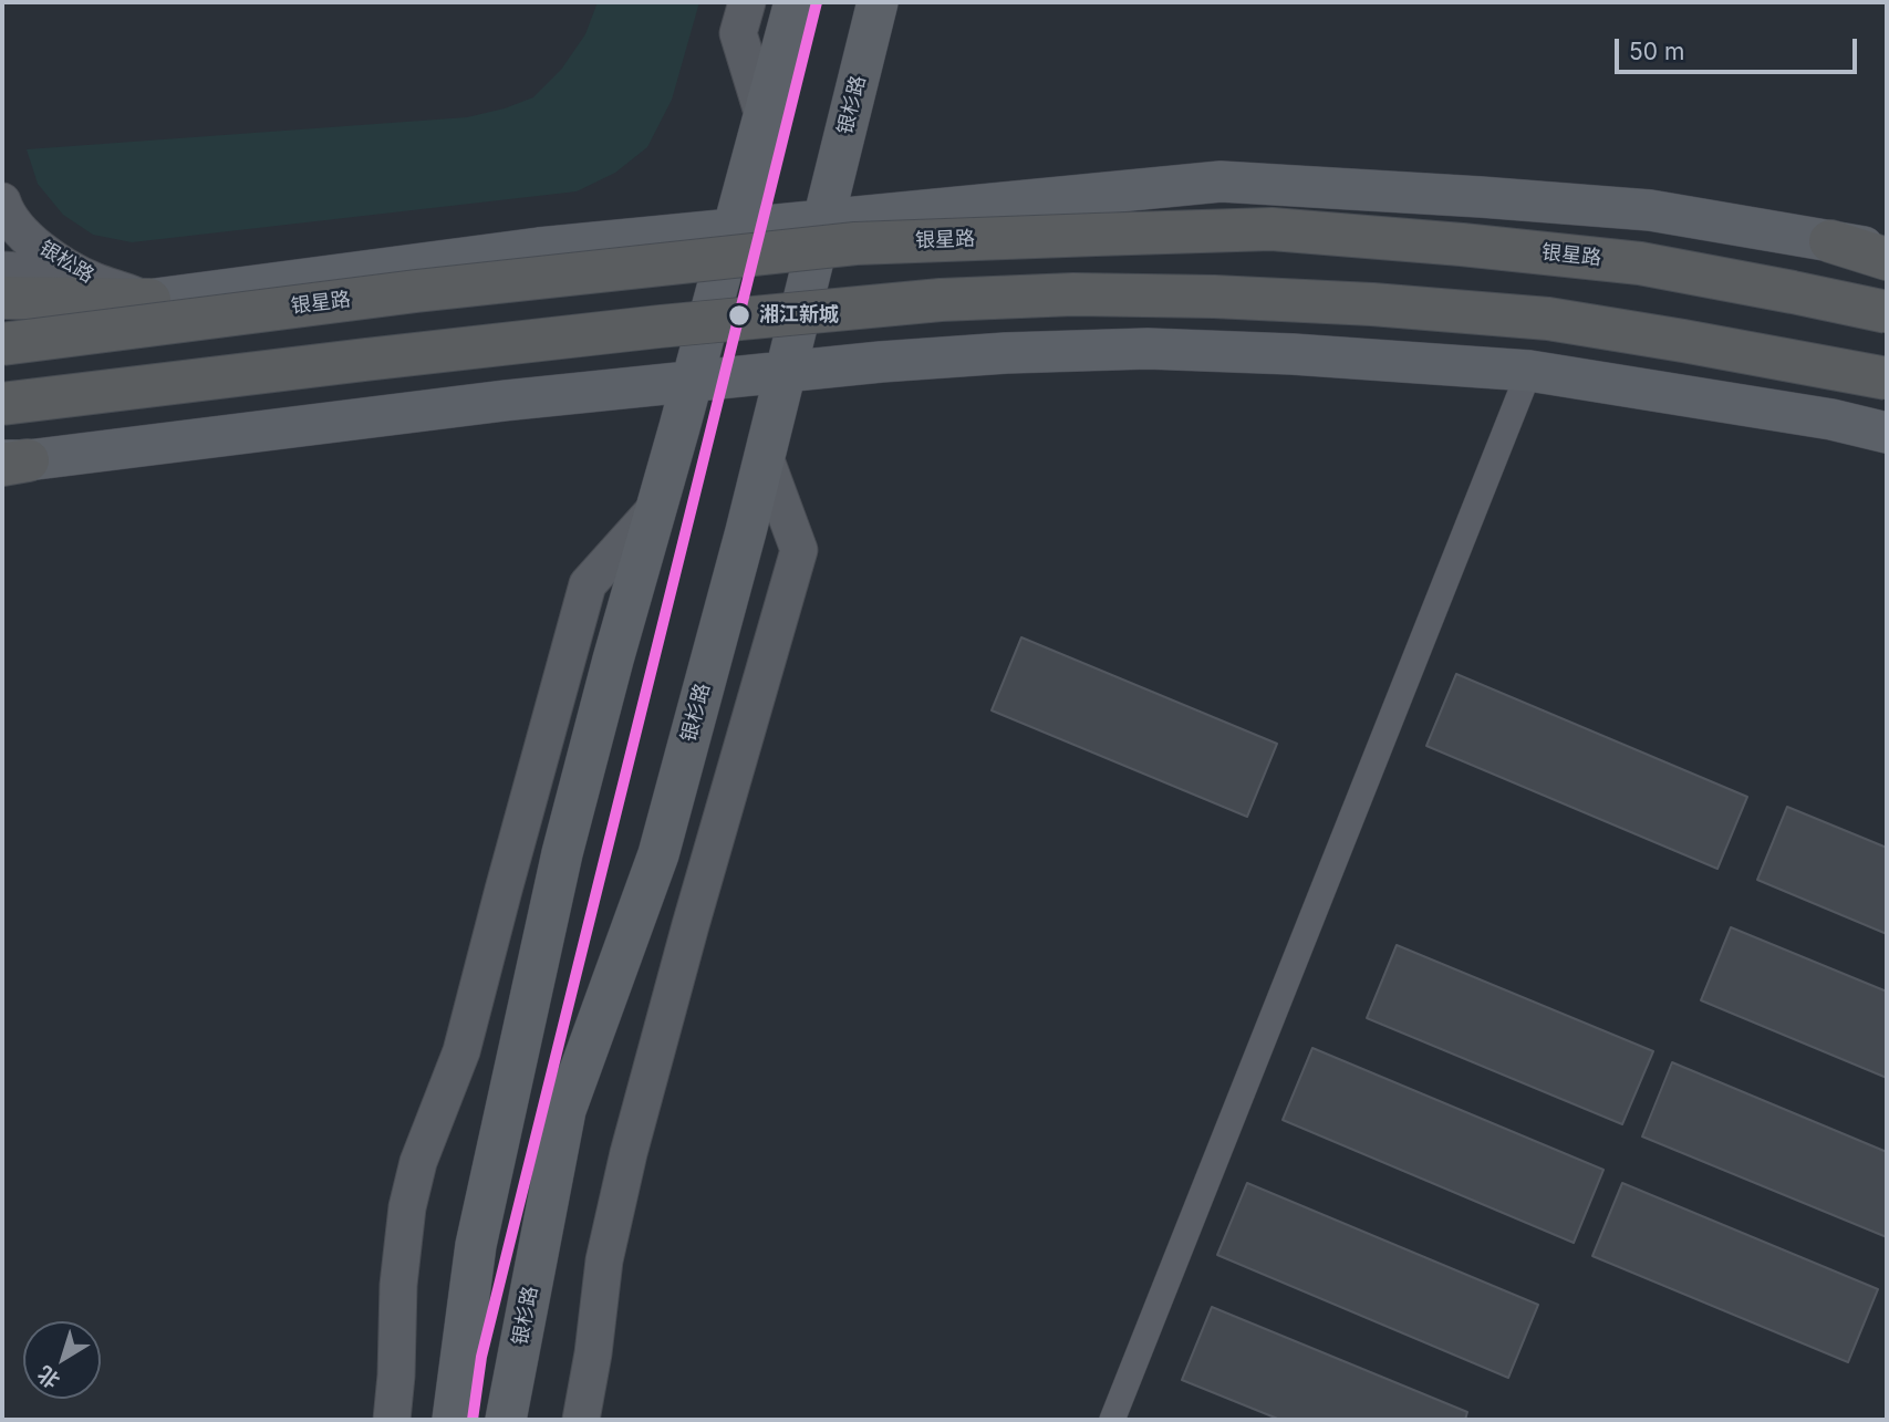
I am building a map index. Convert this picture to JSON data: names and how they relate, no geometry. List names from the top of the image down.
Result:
{
  "streets": {
    "highway": ["银星路"],
    "main road": ["银杉路"],
    "street": ["银松路"]
  },
  "crossings": [
    ["银杉路", "银星路"],
    ["银星路", "银松路"]
  ],
  "places": ["湘江新城"],
  "scale_bar": "50 m",
  "north": "bottom left"
}
